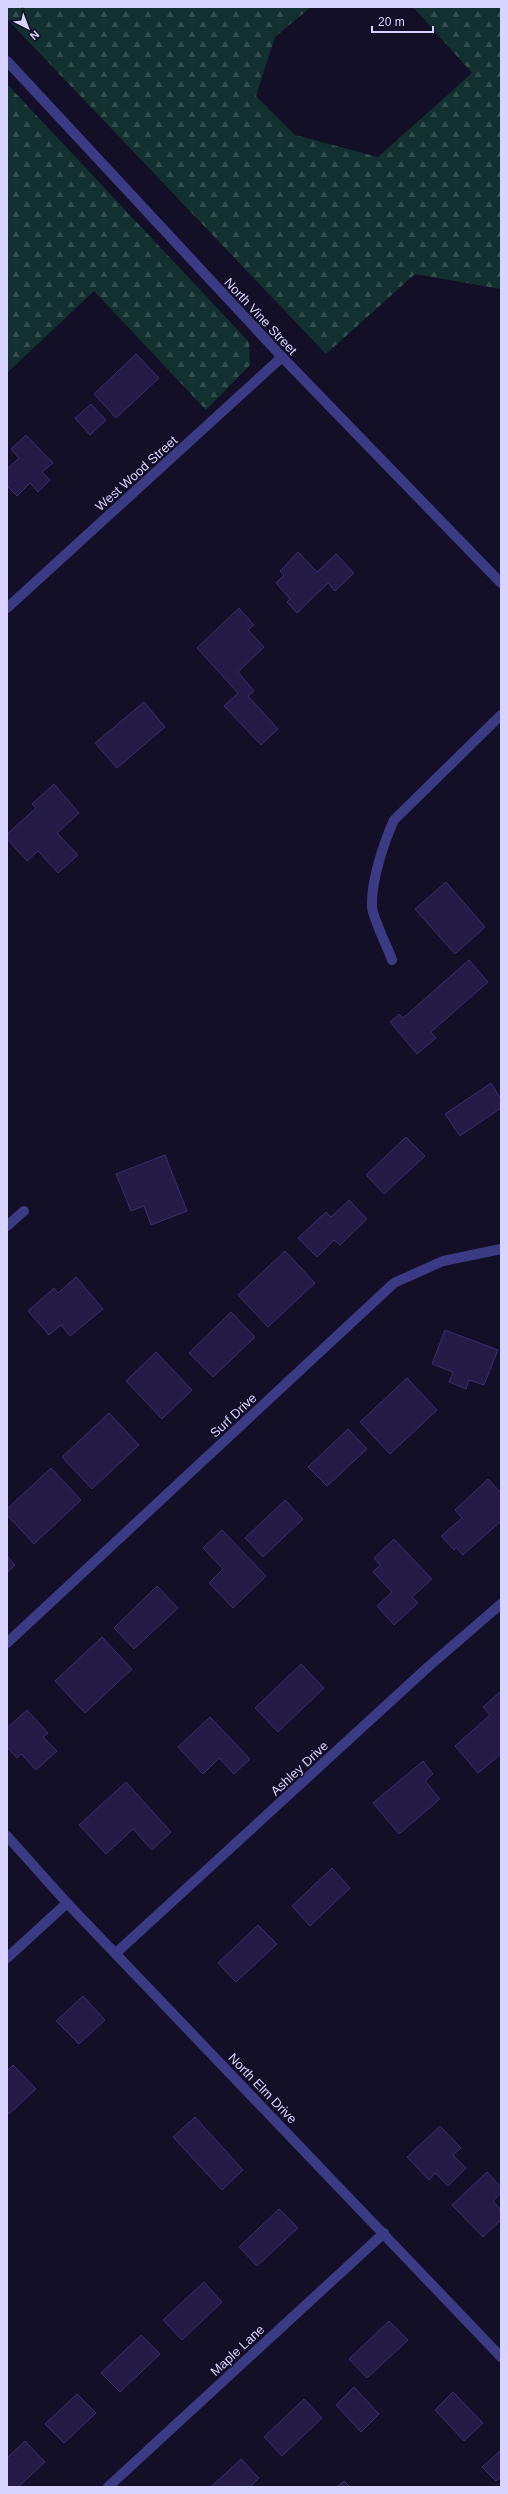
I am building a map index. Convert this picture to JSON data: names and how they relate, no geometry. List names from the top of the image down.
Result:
{
  "streets": {
    "street": [
      "North Vine Street",
      "West Wood Street",
      "Surf Drive",
      "Ashley Drive",
      "North Elm Drive",
      "Maple Lane"
    ]
  },
  "crossings": [
    ["North Vine Street", "West Wood Street"],
    ["Ashley Drive", "North Elm Drive"],
    ["North Elm Drive", "Maple Lane"]
  ],
  "scale_bar": "20 m",
  "north": "bottom right"
}
